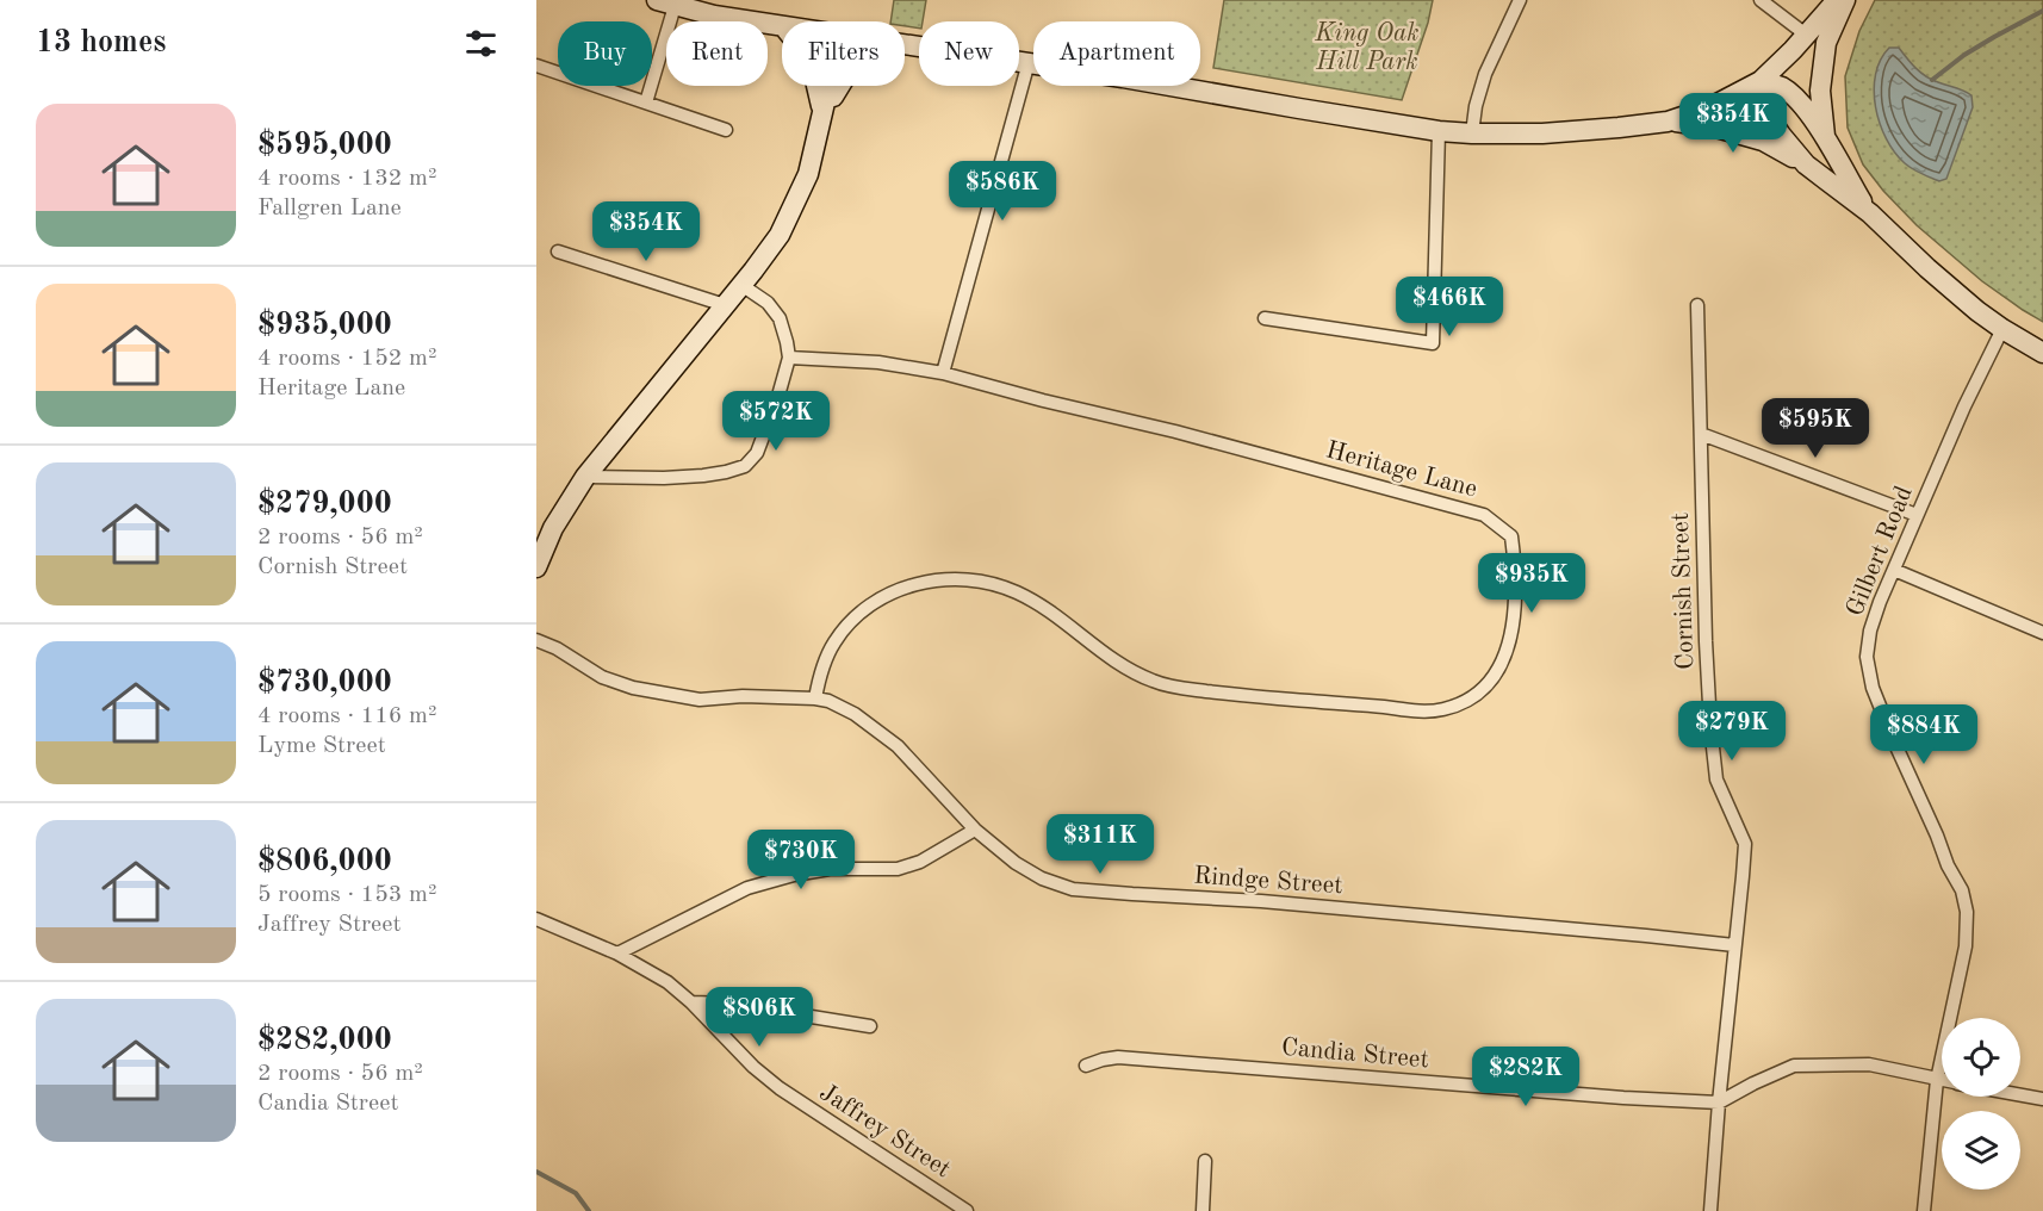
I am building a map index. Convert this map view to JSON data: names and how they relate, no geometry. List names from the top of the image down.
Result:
{
  "streets": {
    "street": [
      "Heritage Lane",
      "Gilbert Road",
      "Cornish Street",
      "Rindge Street",
      "Candia Street",
      "Jaffrey Street"
    ]
  },
  "crossings": [
    ["Heritage Lane", "Rindge Street"],
    ["Gilbert Road", "Candia Street"],
    ["Cornish Street", "Rindge Street"],
    ["Cornish Street", "Candia Street"]
  ],
  "parks": ["King Oak Hill Park"],
  "page": {
    "heading": "13 homes",
    "chip": [
      "Buy",
      "Rent",
      "Filters",
      "New",
      "Apartment"
    ],
    "list": [
      {
        "name": "$595,000",
        "note": "4 rooms · 132 m² · Fallgren Lane"
      },
      {
        "name": "$935,000",
        "note": "4 rooms · 152 m² · Heritage Lane"
      },
      {
        "name": "$279,000",
        "note": "2 rooms · 56 m² · Cornish Street"
      },
      {
        "name": "$730,000",
        "note": "4 rooms · 116 m² · Lyme Street"
      },
      {
        "name": "$806,000",
        "note": "5 rooms · 153 m² · Jaffrey Street"
      },
      {
        "name": "$282,000",
        "note": "2 rooms · 56 m² · Candia Street"
      }
    ],
    "price": [
      "$354K",
      "$586K",
      "$354K",
      "$466K",
      "$572K",
      "$595K",
      "$935K",
      "$279K",
      "$884K",
      "$311K",
      "$730K",
      "$806K",
      "$282K"
    ]
  }
}
